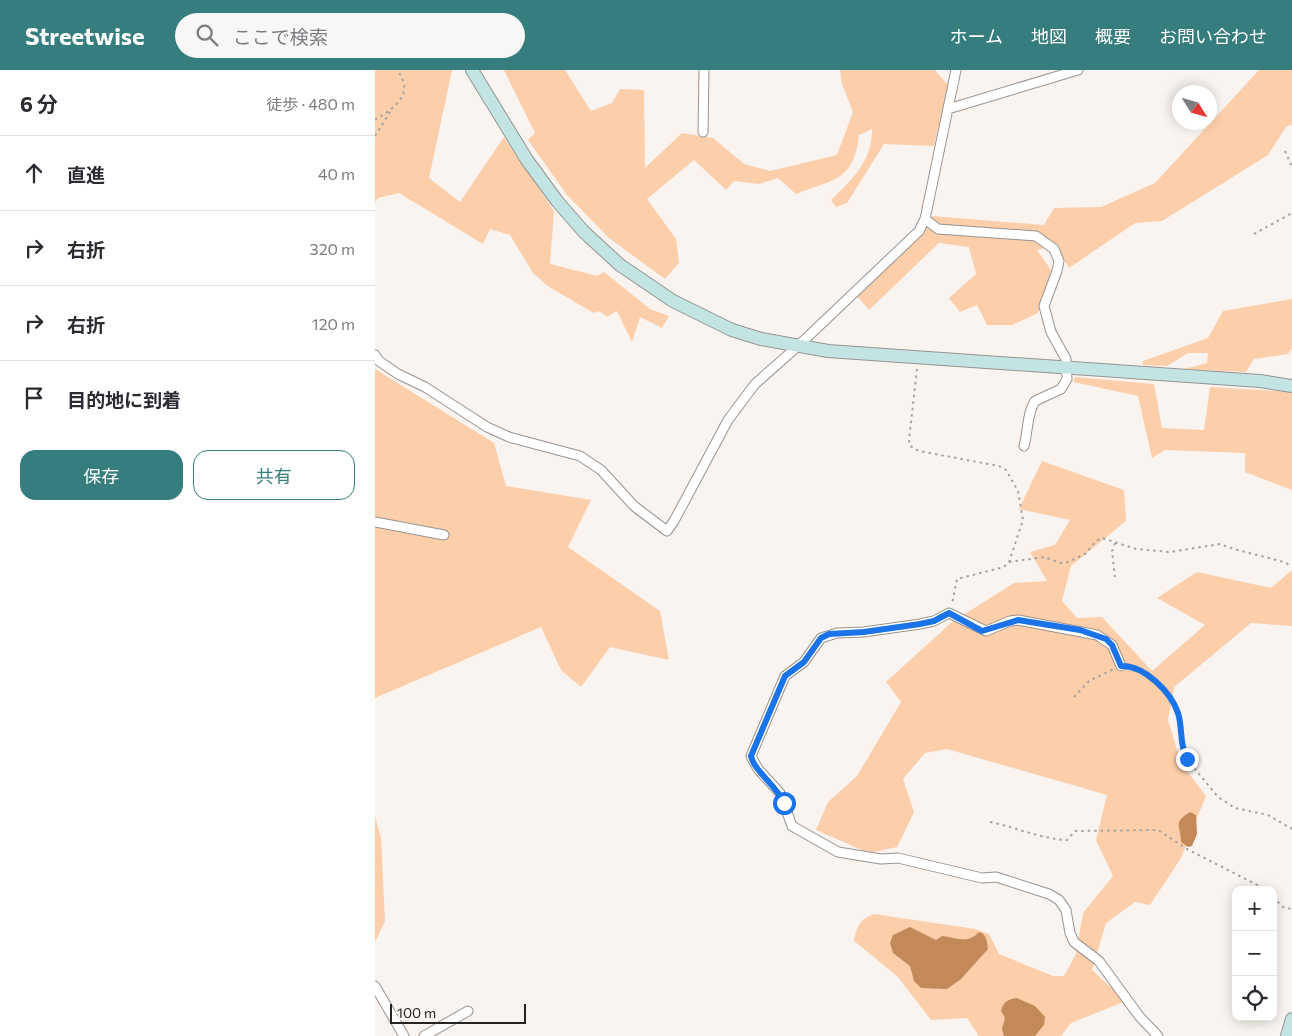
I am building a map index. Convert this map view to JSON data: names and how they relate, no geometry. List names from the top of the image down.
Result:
{
  "scale_bar": "100 m",
  "north": "bottom right",
  "page": {
    "header": "Streetwise",
    "search": "ここで検索",
    "nav": [
      "ホーム",
      "地図",
      "概要",
      "お問い合わせ"
    ],
    "heading": ["6 分", "徒歩 · 480 m"],
    "list": [
      ["直進", "40 m"],
      ["右折", "320 m"],
      ["右折", "120 m"],
      "目的地に到着"
    ],
    "buttons": ["保存", "共有"],
    "map_buttons": ["+", "−"],
    "scale": "100 m"
  }
}
